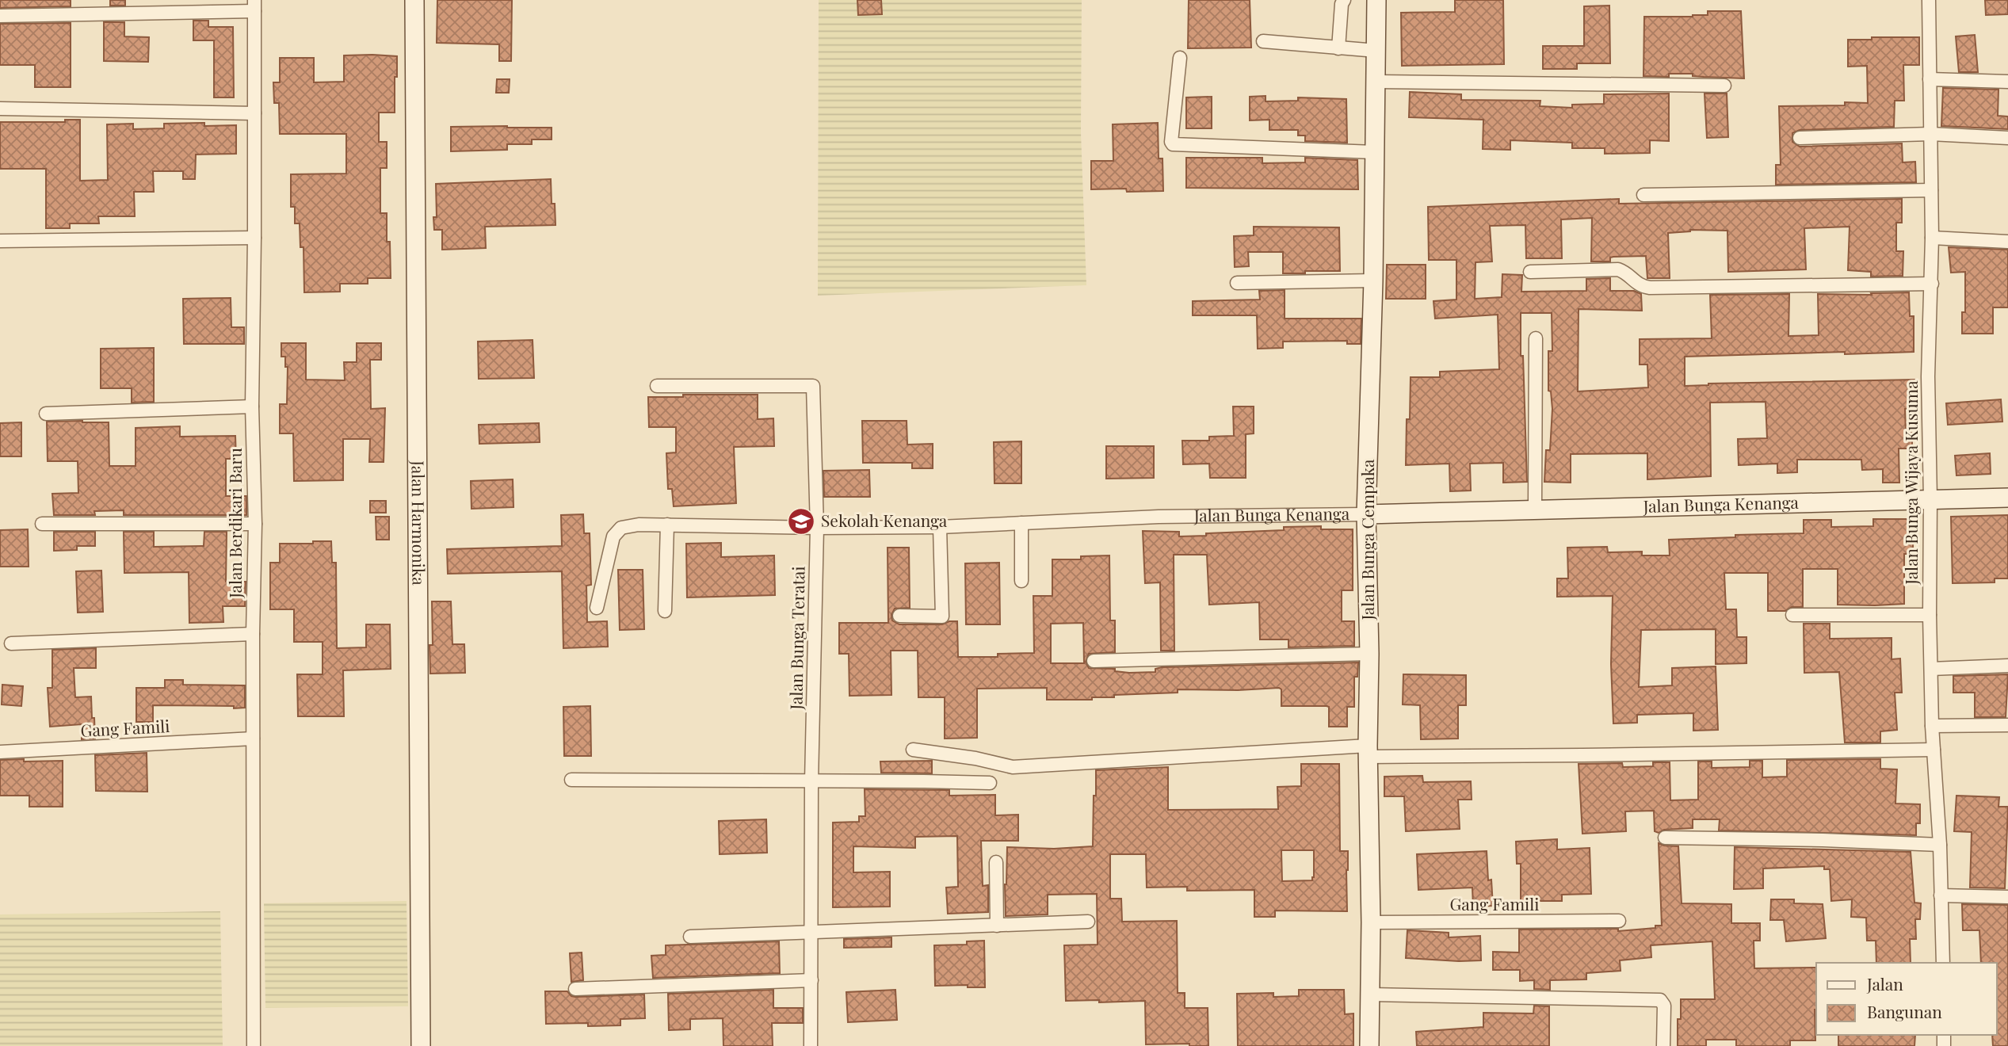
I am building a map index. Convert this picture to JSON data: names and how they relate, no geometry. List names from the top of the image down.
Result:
{
  "streets": {
    "street": [
      "Jalan Bunga Wijaya Kusuma",
      "Jalan Bunga Kenanga",
      "Jalan Berdikari Baru",
      "Jalan Harmonika",
      "Jalan Bunga Cempaka",
      "Jalan Bunga Teratai",
      "Gang Famili"
    ]
  },
  "crossings": [
    ["Jalan Bunga Wijaya Kusuma", "Jalan Bunga Kenanga"],
    ["Jalan Bunga Kenanga", "Jalan Bunga Cempaka"],
    ["Jalan Bunga Kenanga", "Jalan Bunga Teratai"],
    ["Jalan Berdikari Baru", "Gang Famili"],
    ["Jalan Bunga Cempaka", "Gang Famili"]
  ],
  "places": {
    "school or university": ["Sekolah Kenanga"]
  },
  "legend": ["Jalan", "Bangunan"]
}
